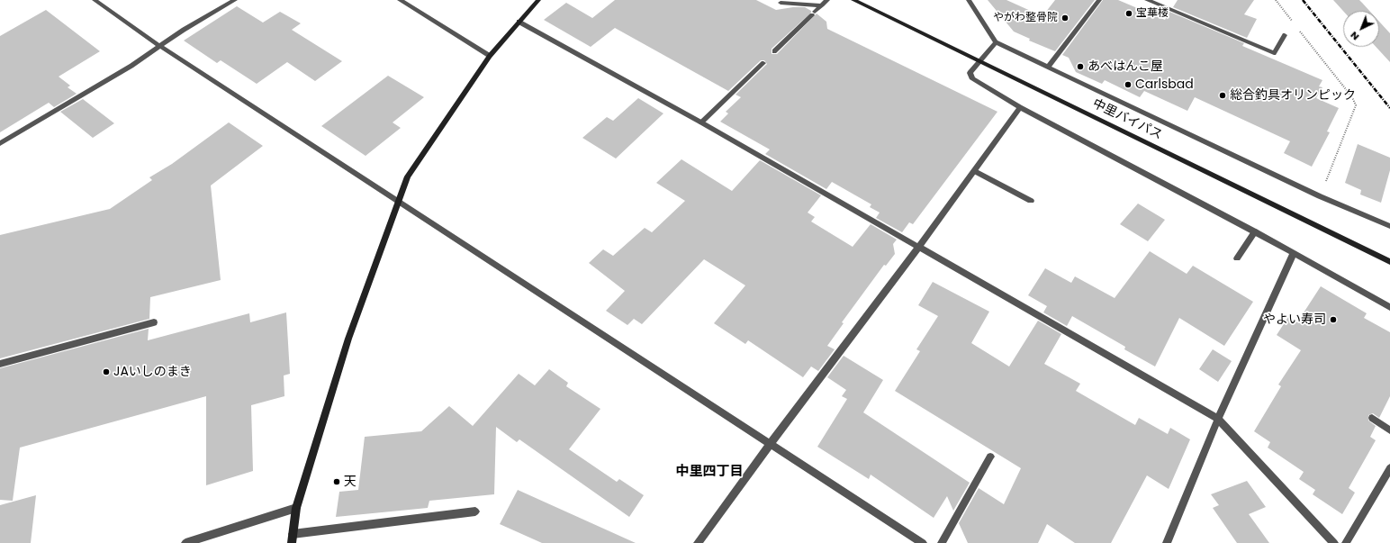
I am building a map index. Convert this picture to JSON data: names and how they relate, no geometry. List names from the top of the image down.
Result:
{
  "streets": {
    "street": ["中里バイパス"]
  },
  "districts": ["中里四丁目"],
  "places": [
    "宝華楼",
    "やがわ整骨院",
    "あべはんこ屋",
    "Carlsbad",
    "総合釣具オリンピック",
    "やよい寿司",
    "JAいしのまき",
    "天"
  ],
  "north": "bottom left"
}
